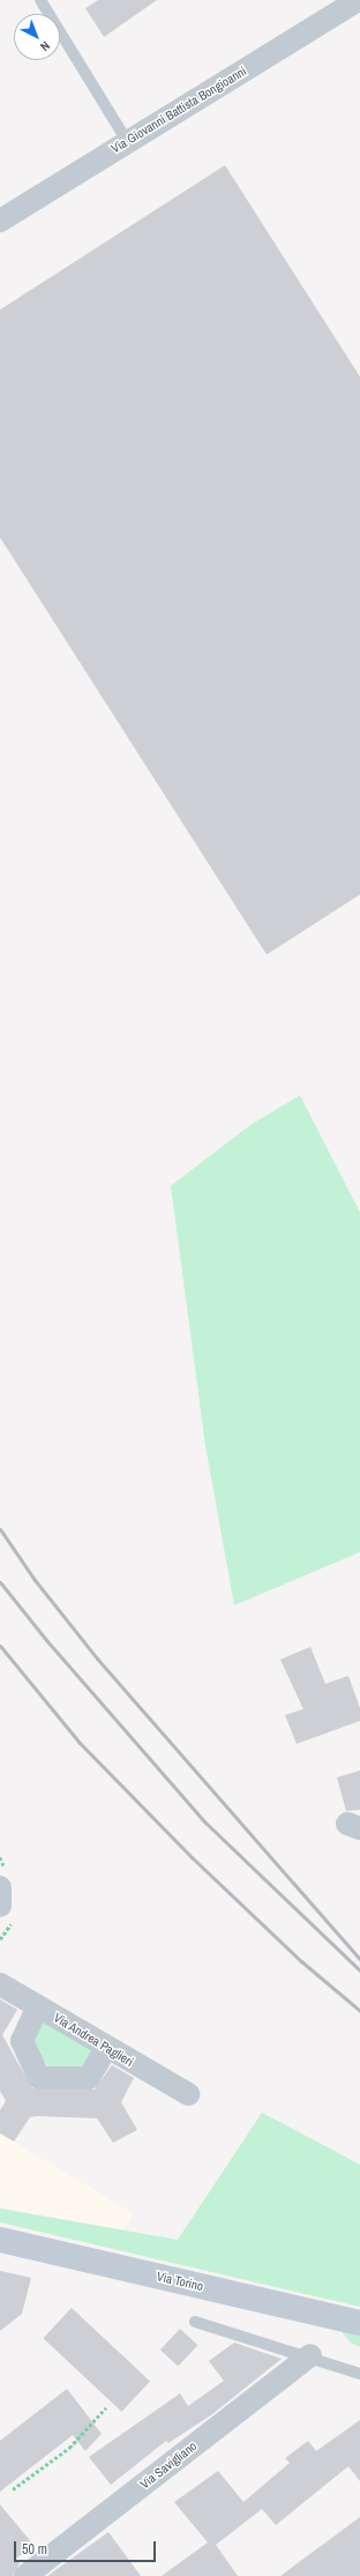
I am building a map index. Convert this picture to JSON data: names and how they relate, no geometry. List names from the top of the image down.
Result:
{
  "streets": {
    "street": [
      "Via Giovanni Battista Bongioanni",
      "Via Andrea Paglieri",
      "Via Torino",
      "Via Savigliano"
    ]
  },
  "scale_bar": "50 m",
  "north": "bottom right"
}
